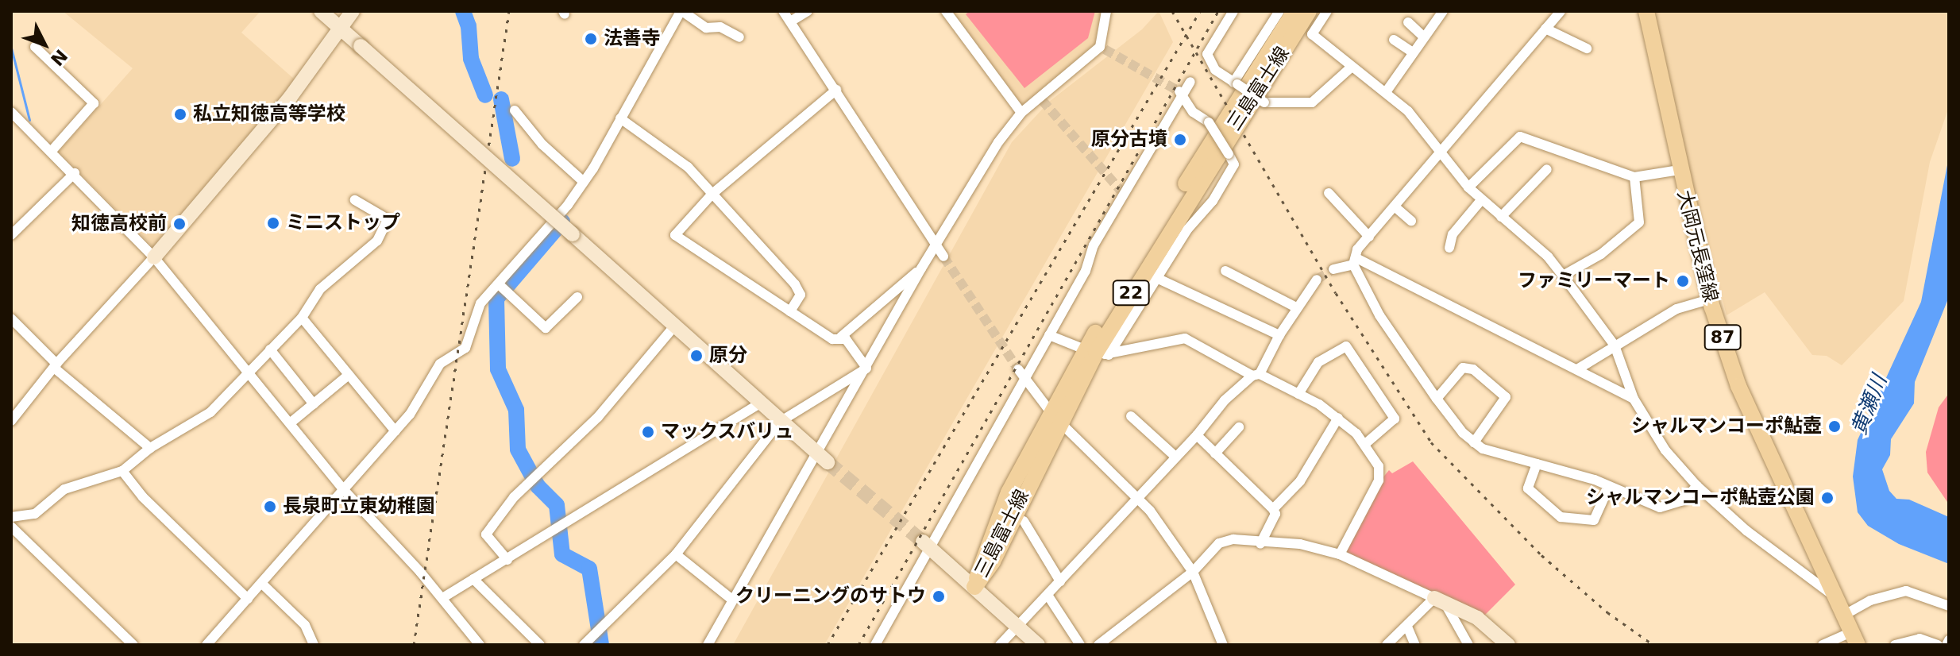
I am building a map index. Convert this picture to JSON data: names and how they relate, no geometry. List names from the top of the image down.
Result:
{
  "streets": {
    "main road": [
      "三島富士線",
      "大岡元長窪線",
      "22",
      "87"
    ]
  },
  "water": ["黄瀬川"],
  "places": [
    "法善寺",
    "私立知徳高等学校",
    "原分古墳",
    "ミニストップ",
    "知徳高校前",
    "ファミリーマート",
    "原分",
    "シャルマンコーポ鮎壺",
    "マックスバリュ",
    "シャルマンコーポ鮎壺公園",
    "長泉町立東幼稚園",
    "クリーニングのサトウ"
  ],
  "north": "bottom right"
}
